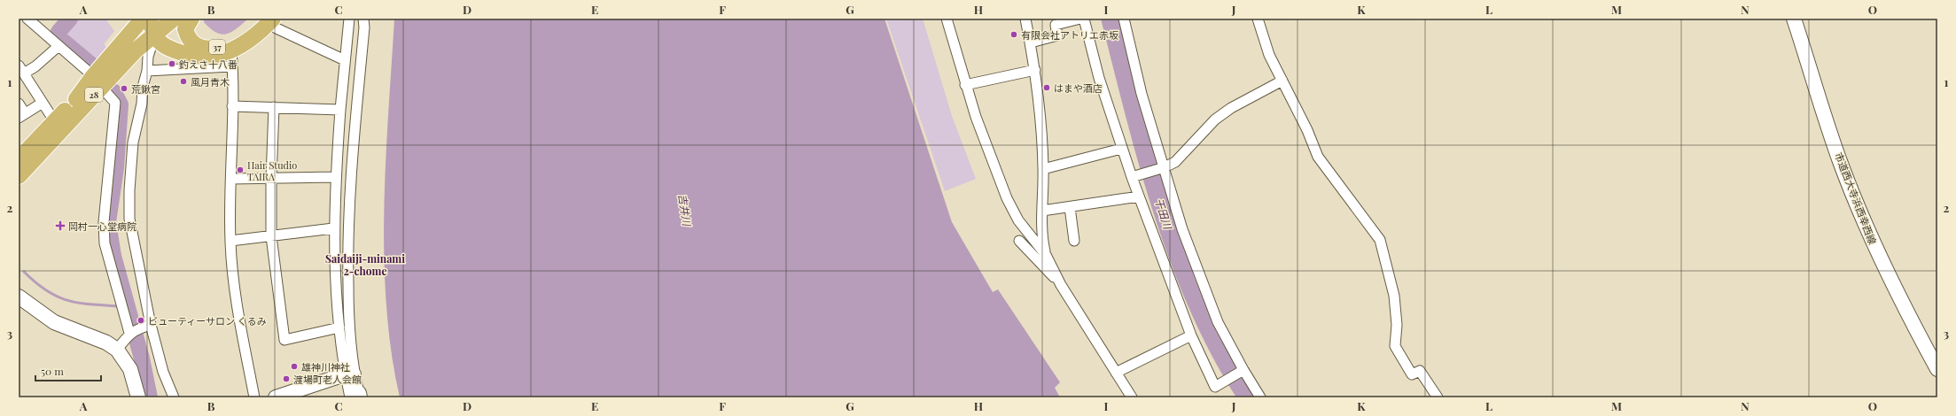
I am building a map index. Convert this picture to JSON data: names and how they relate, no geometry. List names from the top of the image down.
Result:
{
  "streets": {
    "main road": ["37", "28"],
    "street": ["市道西大寺浜西幸西線"]
  },
  "crossings": [
    ["37", "28"]
  ],
  "districts": ["Saidaiji-minami 2-chome"],
  "water": ["吉井川", "干田川"],
  "places": {
    "other": [
      "有限会社アトリエ赤坂",
      "釣えさ十八番",
      "風月青木",
      "はまや酒店",
      "荒鍬宮",
      "Hair Studio TAIRA",
      "ビューティーサロン くるみ",
      "雄神川神社",
      "渡場町老人会館"
    ],
    "health": ["岡村一心堂病院"]
  },
  "scale_bar": "50 m",
  "grid": {
    "columns": [
      "A",
      "B",
      "C",
      "D",
      "E",
      "F",
      "G",
      "H",
      "I",
      "J",
      "K",
      "L",
      "M",
      "N",
      "O"
    ],
    "rows": ["1", "2", "3"]
  }
}
